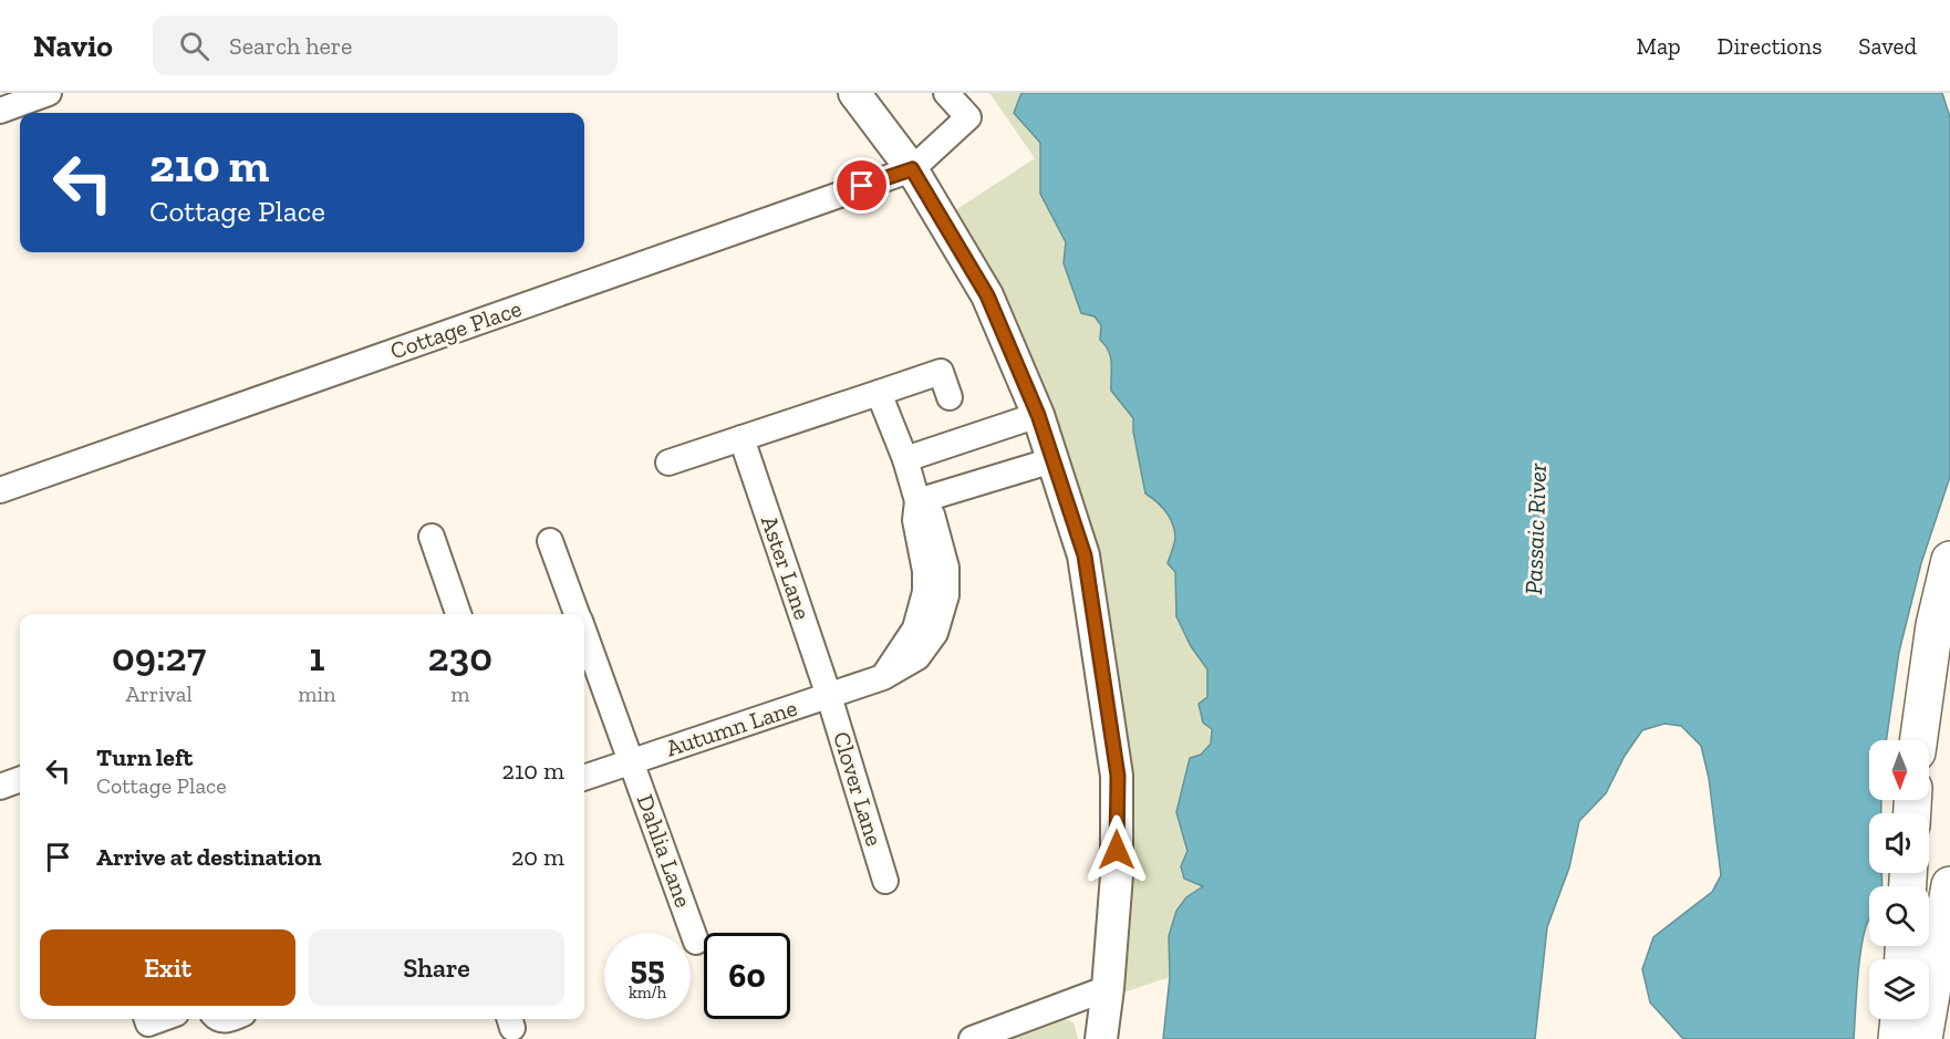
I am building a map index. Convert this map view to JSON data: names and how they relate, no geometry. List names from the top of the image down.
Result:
{
  "streets": {
    "street": [
      "Cottage Place",
      "Aster Lane",
      "Autumn Lane",
      "Clover Lane",
      "Dahlia Lane"
    ]
  },
  "crossings": [
    ["Aster Lane", "Autumn Lane"],
    ["Aster Lane", "Clover Lane"],
    ["Autumn Lane", "Clover Lane"],
    ["Autumn Lane", "Dahlia Lane"]
  ],
  "water": ["Passaic River"],
  "north": "bottom",
  "page": {
    "header": "Navio",
    "search": "Search here",
    "nav": ["Map", "Directions", "Saved"],
    "turn": ["210 m", "Cottage Place"],
    "eta": [
      "09:27",
      "Arrival",
      "1",
      "min",
      "230",
      "m"
    ],
    "list": [
      {
        "name": "Turn left",
        "note": "Cottage Place",
        "value": "210 m"
      },
      {
        "name": "Arrive at destination",
        "value": "20 m"
      }
    ],
    "buttons": ["Exit", "Share"],
    "speed": "55 km/h",
    "limit": "60"
  }
}
